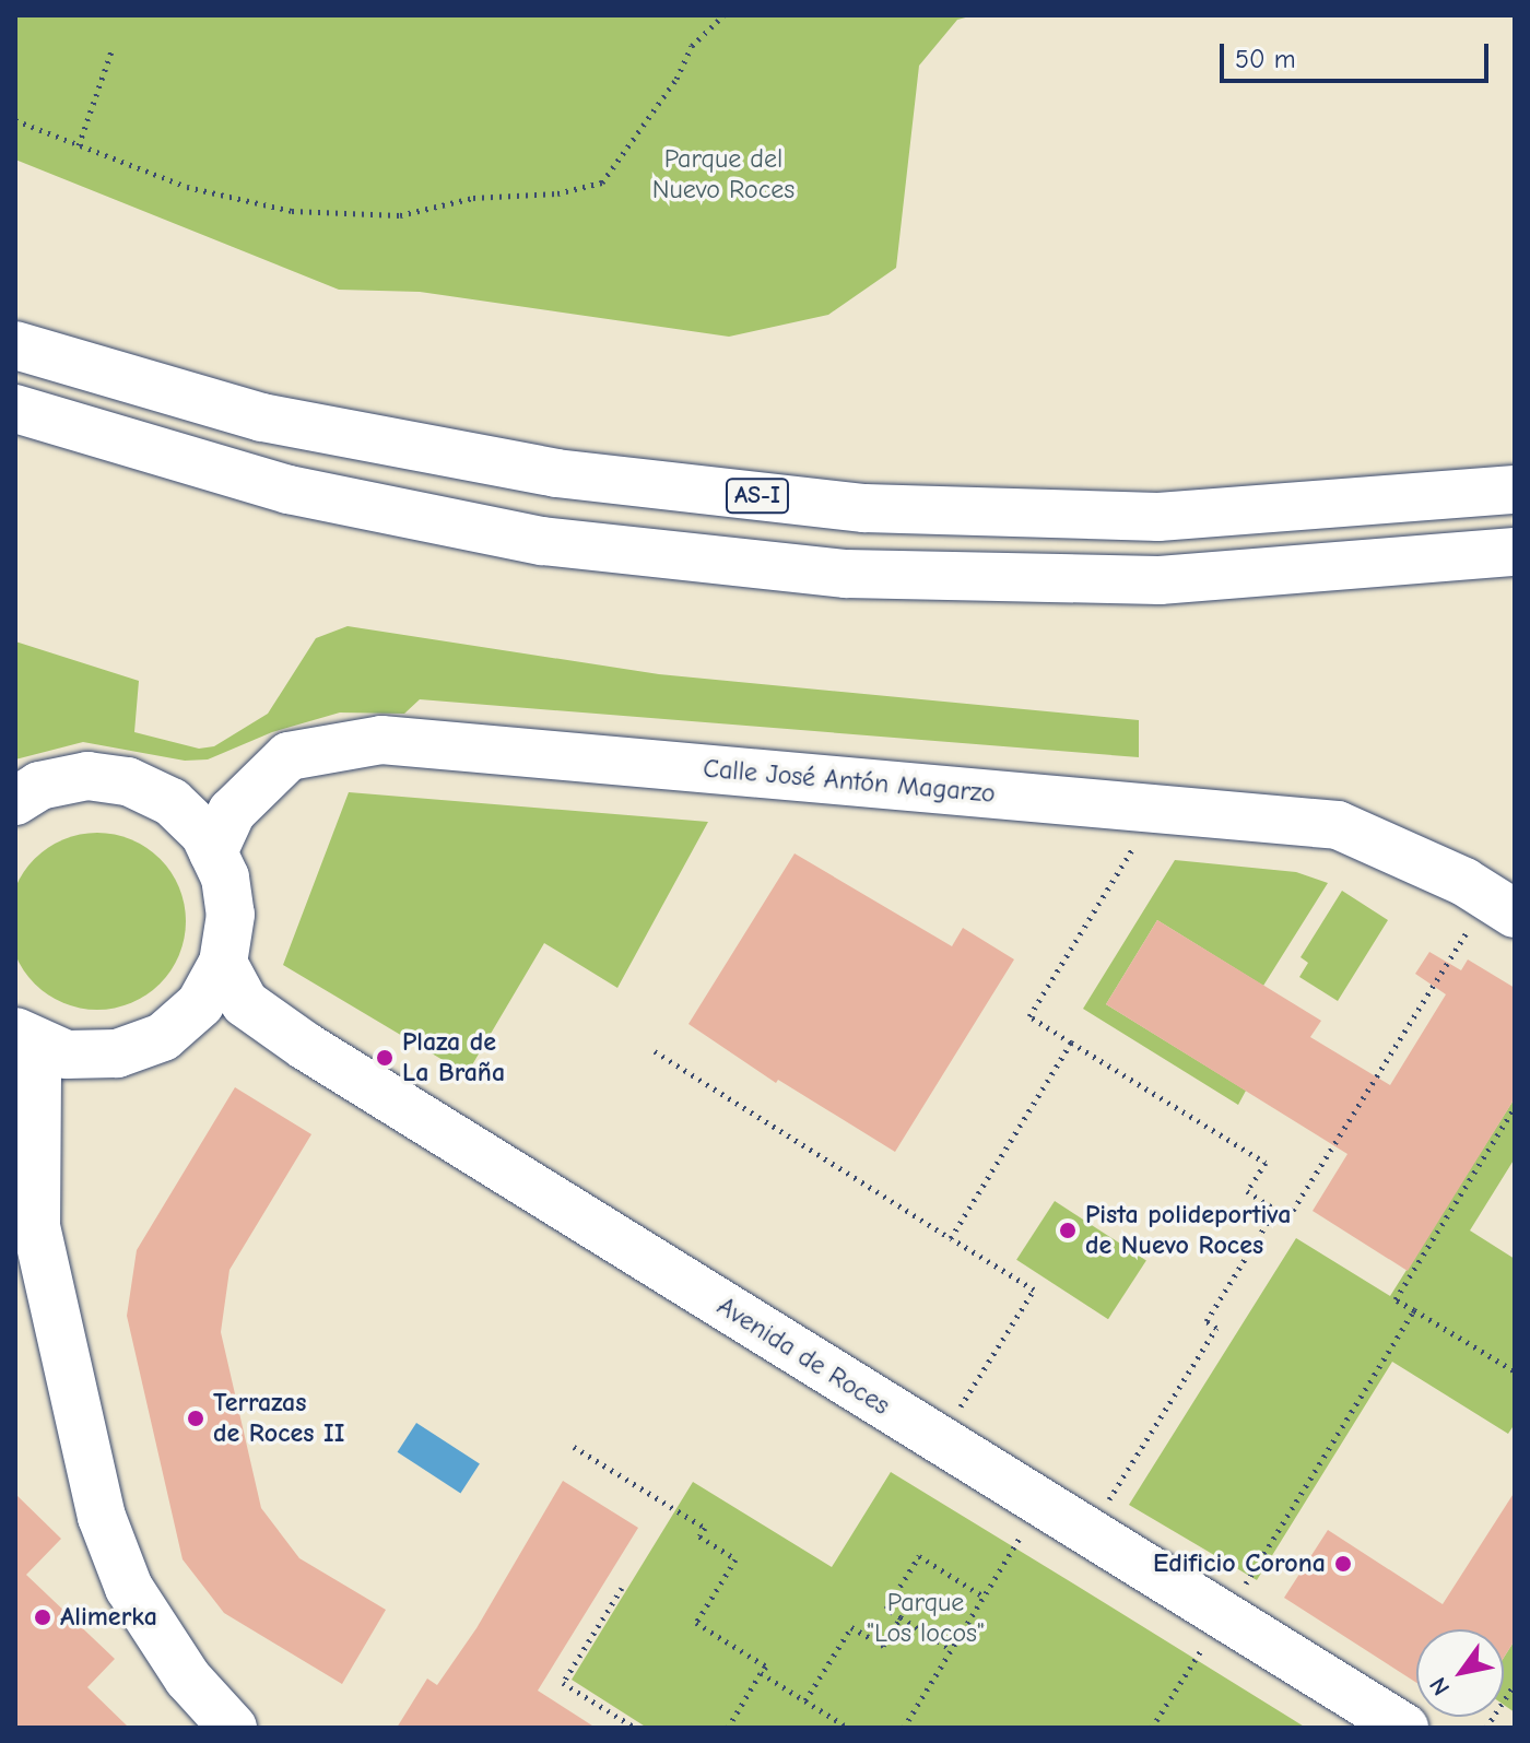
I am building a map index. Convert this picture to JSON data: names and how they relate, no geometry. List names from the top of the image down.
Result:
{
  "streets": {
    "main road": ["AS-I", "Calle José Antón Magarzo", "Avenida de Roces"]
  },
  "parks": ["Parque del Nuevo Roces", "Parque \"Los locos\""],
  "places": [
    "Plaza de La Braña",
    "Pista polideportiva de Nuevo Roces",
    "Terrazas de Roces II",
    "Edificio Corona",
    "Alimerka"
  ],
  "scale_bar": "50 m",
  "north": "bottom left"
}
